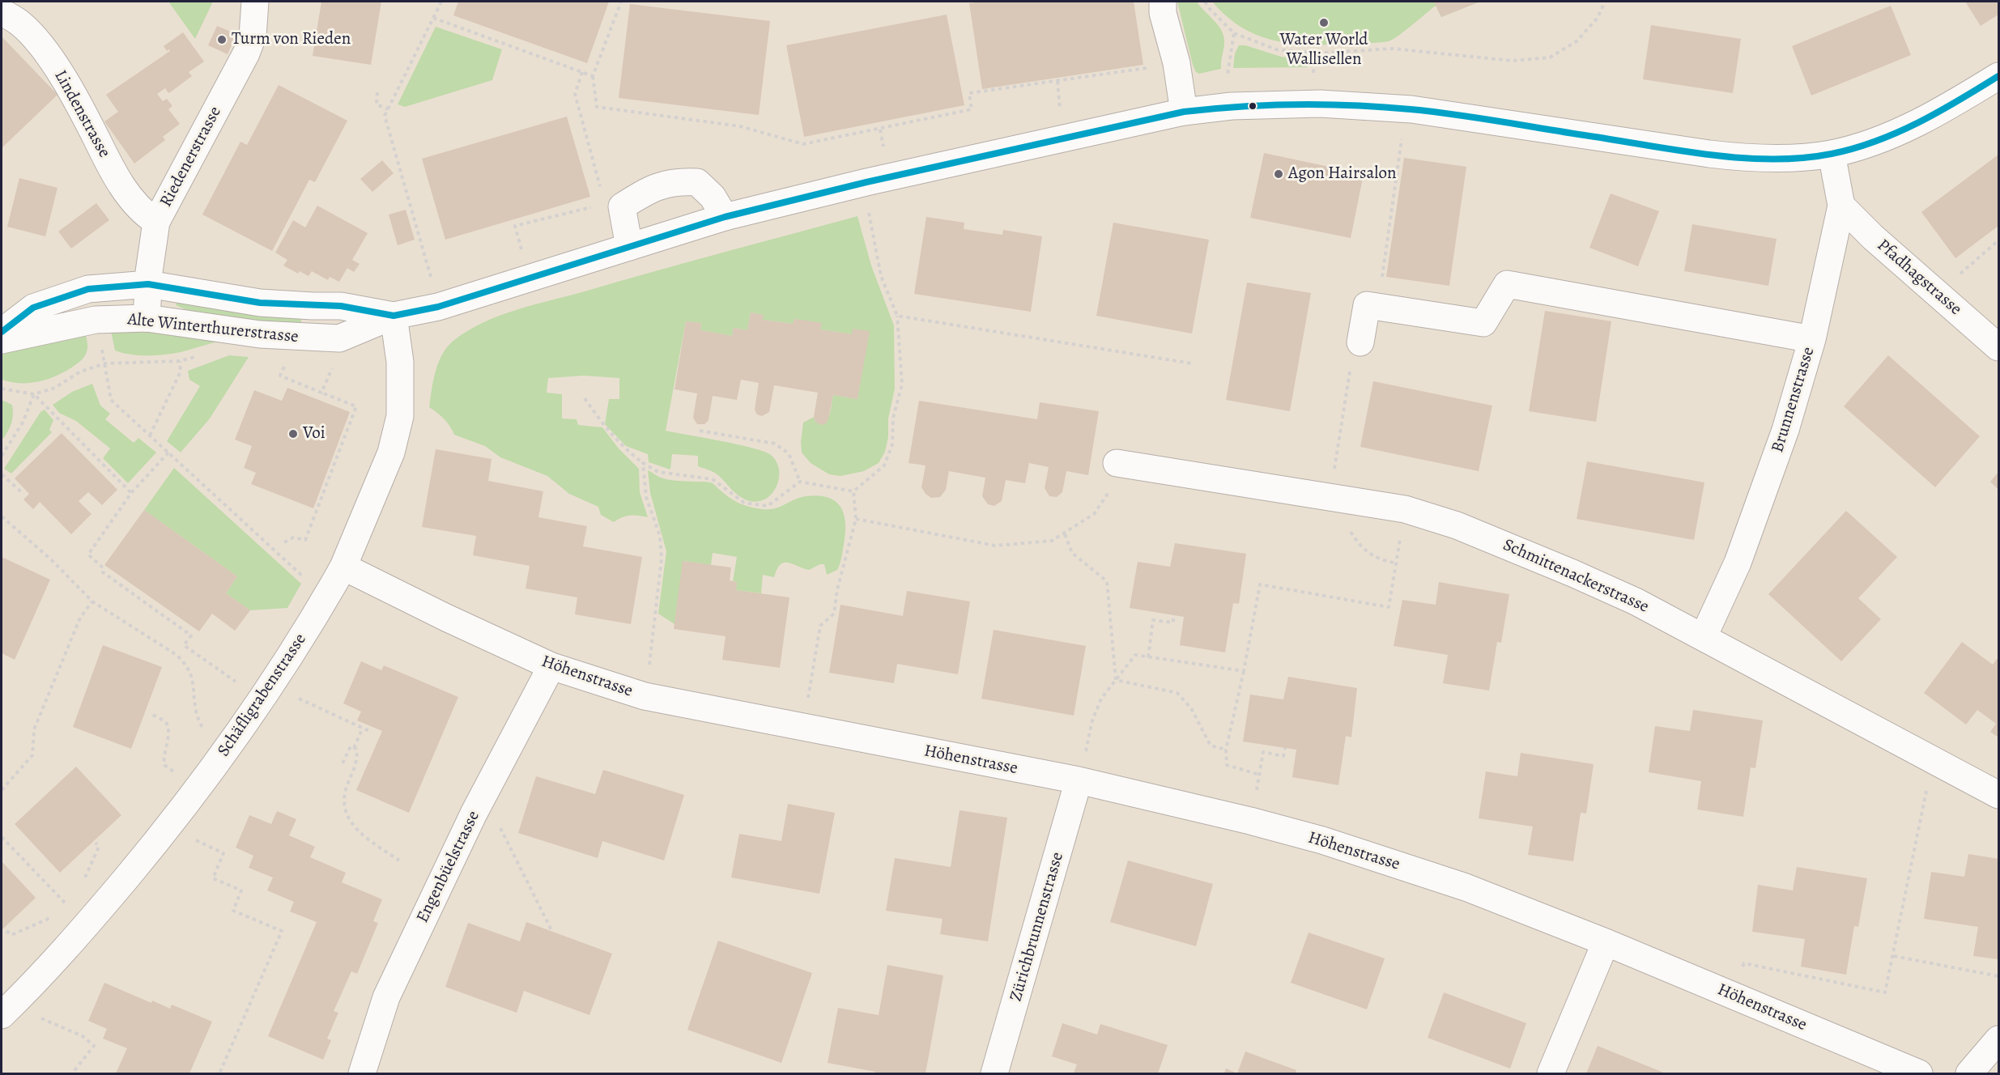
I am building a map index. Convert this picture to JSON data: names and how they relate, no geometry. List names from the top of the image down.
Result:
{
  "streets": {
    "street": [
      "Lindenstrasse",
      "Riedenerstrasse",
      "Pfadhagstrasse",
      "Alte Winterthurerstrasse",
      "Brunnenstrasse",
      "Schmittenackerstrasse",
      "Höhenstrasse",
      "Schäfligrabenstrasse",
      "Engenbüelstrasse",
      "Zürichbrunnenstrasse"
    ]
  },
  "crossings": [
    ["Lindenstrasse", "Riedenerstrasse"],
    ["Riedenerstrasse", "Alte Winterthurerstrasse"],
    ["Pfadhagstrasse", "Brunnenstrasse"],
    ["Alte Winterthurerstrasse", "Brunnenstrasse"],
    ["Alte Winterthurerstrasse", "Schäfligrabenstrasse"],
    ["Brunnenstrasse", "Schmittenackerstrasse"],
    ["Höhenstrasse", "Schäfligrabenstrasse"],
    ["Höhenstrasse", "Engenbüelstrasse"],
    ["Höhenstrasse", "Zürichbrunnenstrasse"]
  ],
  "places": [
    "Water World Wallisellen",
    "Turm von Rieden",
    "Agon Hairsalon",
    "Voi"
  ]
}
